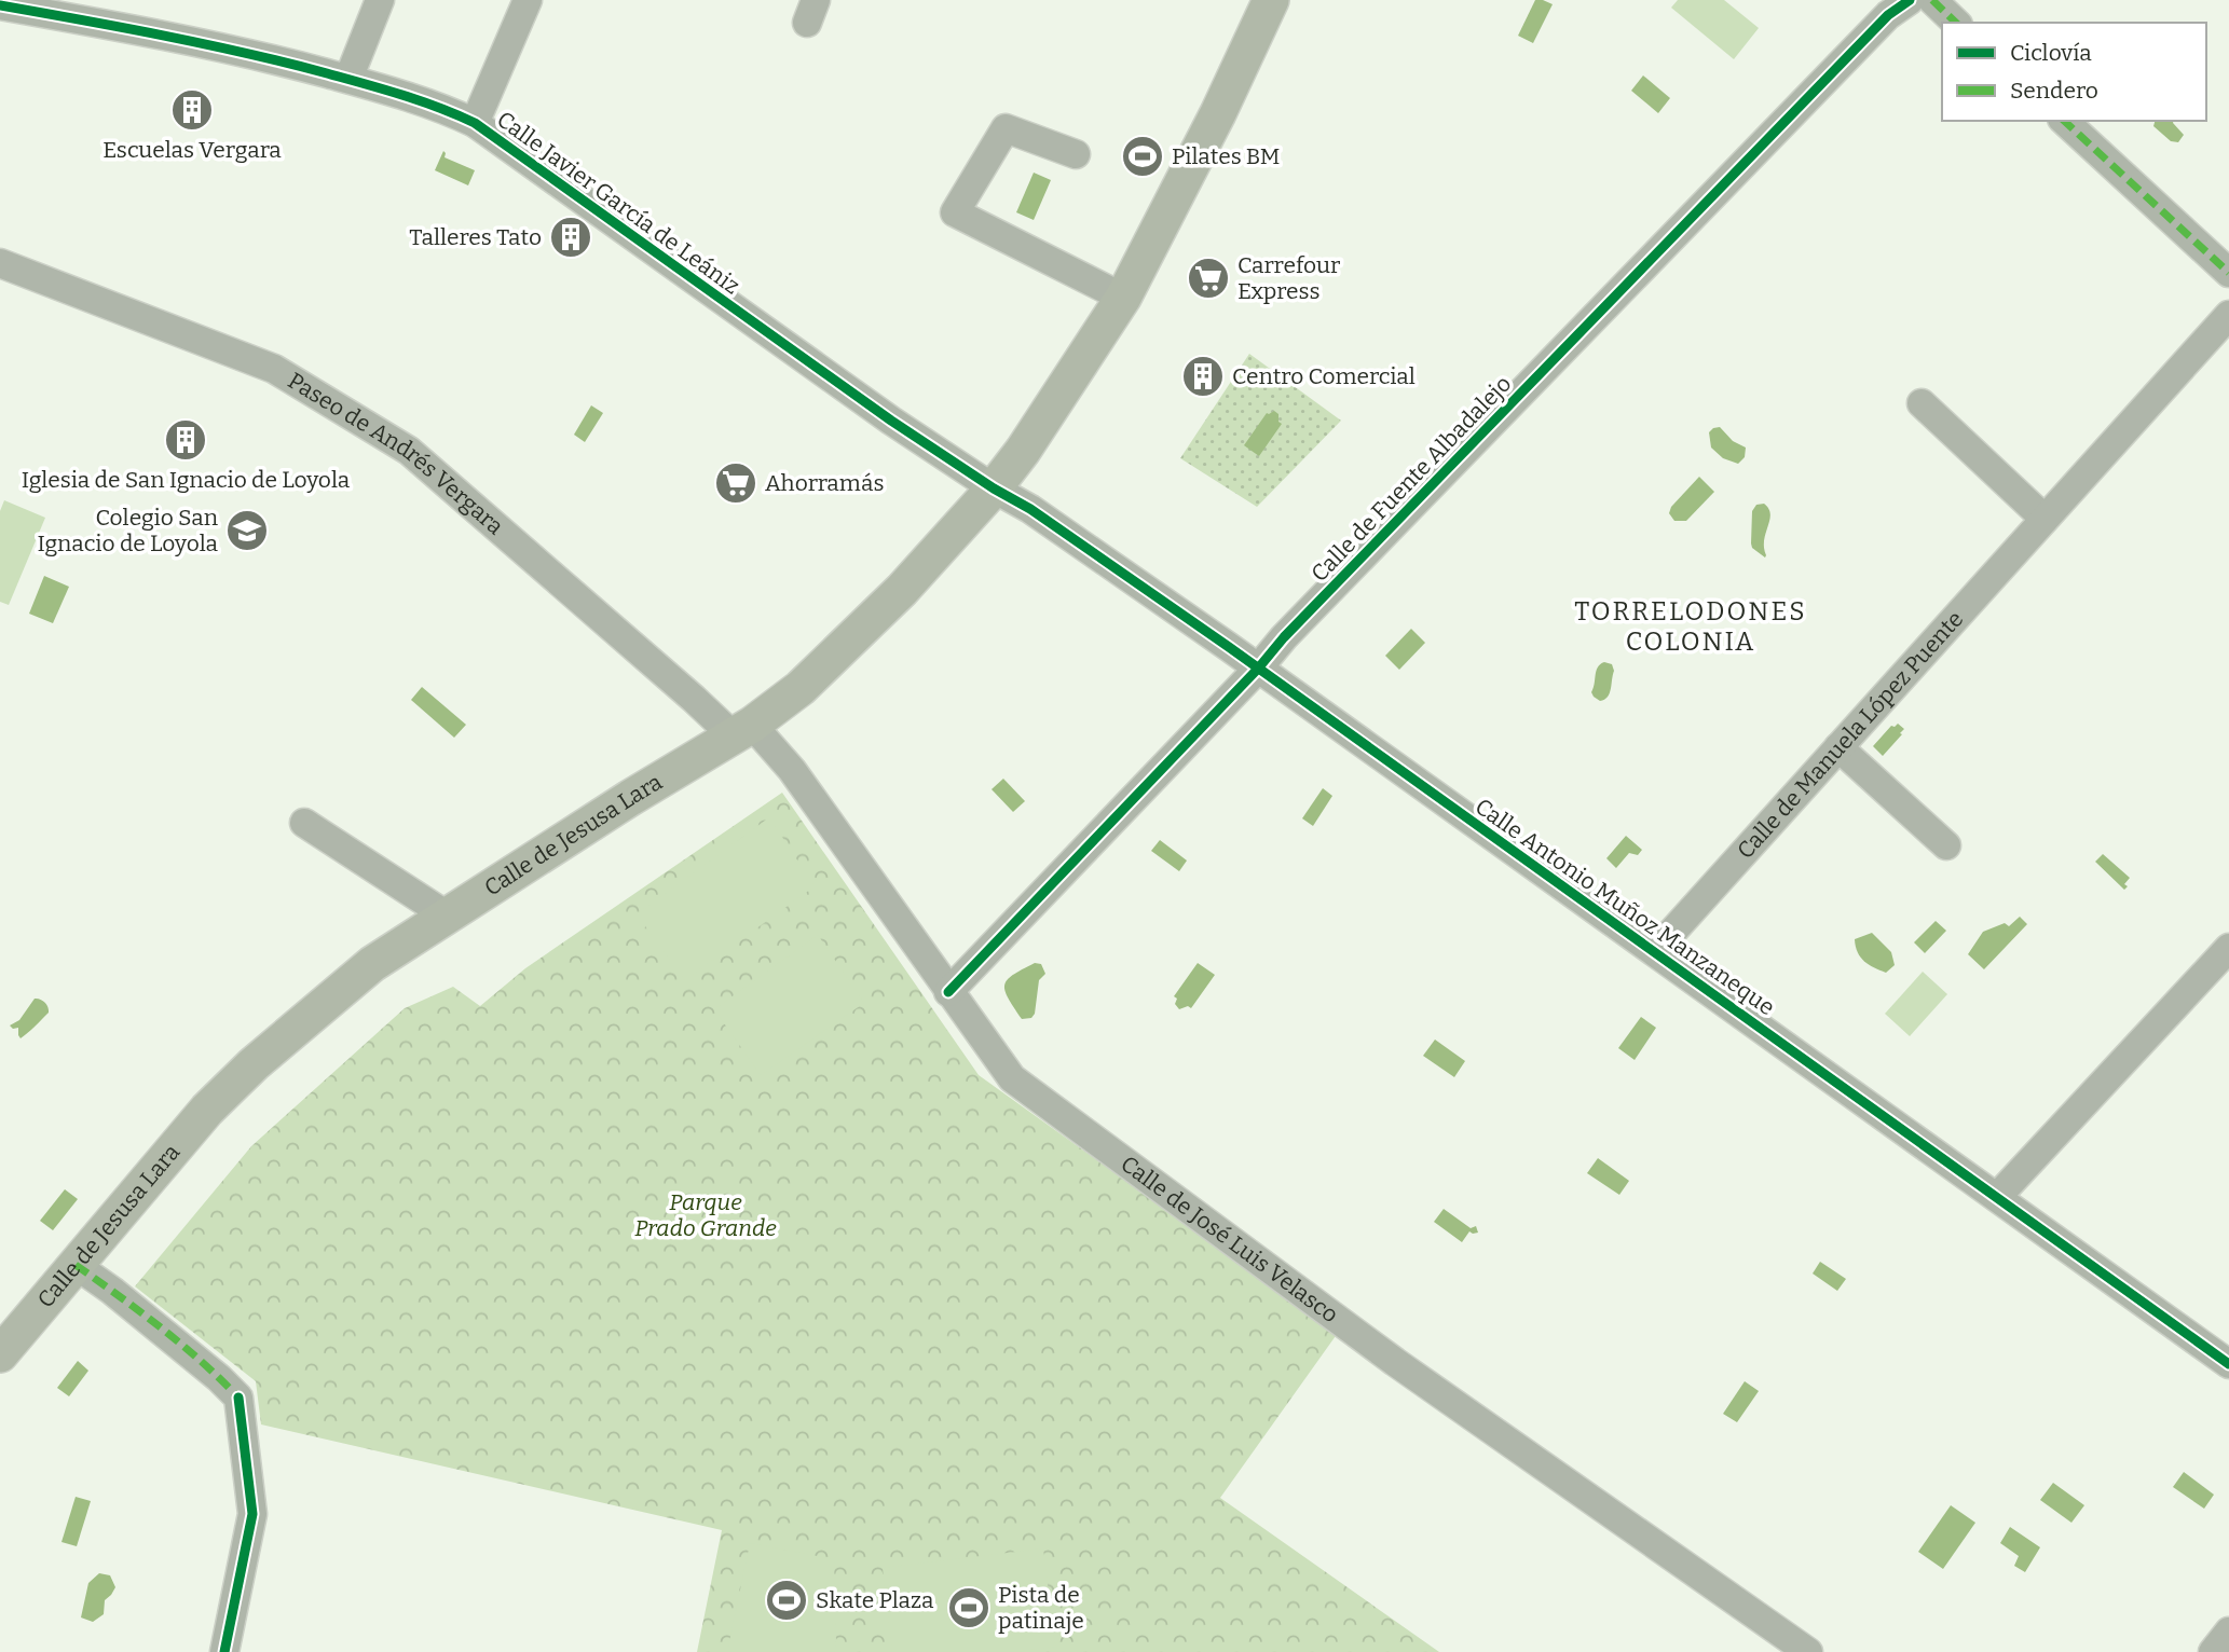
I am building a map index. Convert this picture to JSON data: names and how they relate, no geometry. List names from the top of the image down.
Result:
{
  "streets": {
    "main road": ["Calle de Jesusa Lara"],
    "street": [
      "Calle Javier García de Leániz",
      "Paseo de Andrés Vergara",
      "Calle de Fuente Albadalejo",
      "Calle de Manuela López Puente",
      "Calle Antonio Muñoz Manzaneque",
      "Calle de José Luis Velasco"
    ]
  },
  "crossings": [
    ["Calle Javier García de Leániz", "Calle de Jesusa Lara"],
    ["Calle Javier García de Leániz", "Calle Antonio Muñoz Manzaneque"],
    ["Paseo de Andrés Vergara", "Calle de Jesusa Lara"],
    ["Paseo de Andrés Vergara", "Calle de José Luis Velasco"],
    ["Calle de Fuente Albadalejo", "Calle Antonio Muñoz Manzaneque"],
    ["Calle de Fuente Albadalejo", "Calle de José Luis Velasco"],
    ["Calle de Manuela López Puente", "Calle Antonio Muñoz Manzaneque"],
    ["Calle de Jesusa Lara", "Calle Antonio Muñoz Manzaneque"],
    ["Calle de Jesusa Lara", "Calle de José Luis Velasco"]
  ],
  "districts": ["TORRELODONES COLONIA"],
  "parks": ["Parque Prado Grande"],
  "places": {
    "building": [
      "Escuelas Vergara",
      "Talleres Tato",
      "Centro Comercial",
      "Iglesia de San Ignacio de Loyola"
    ],
    "sports": ["Pilates BM", "Skate Plaza", "Pista de patinaje"],
    "supermarket": ["Carrefour Express", "Ahorramás"],
    "school or university": ["Colegio San Ignacio de Loyola"]
  },
  "legend": ["Ciclovía", "Sendero"]
}
